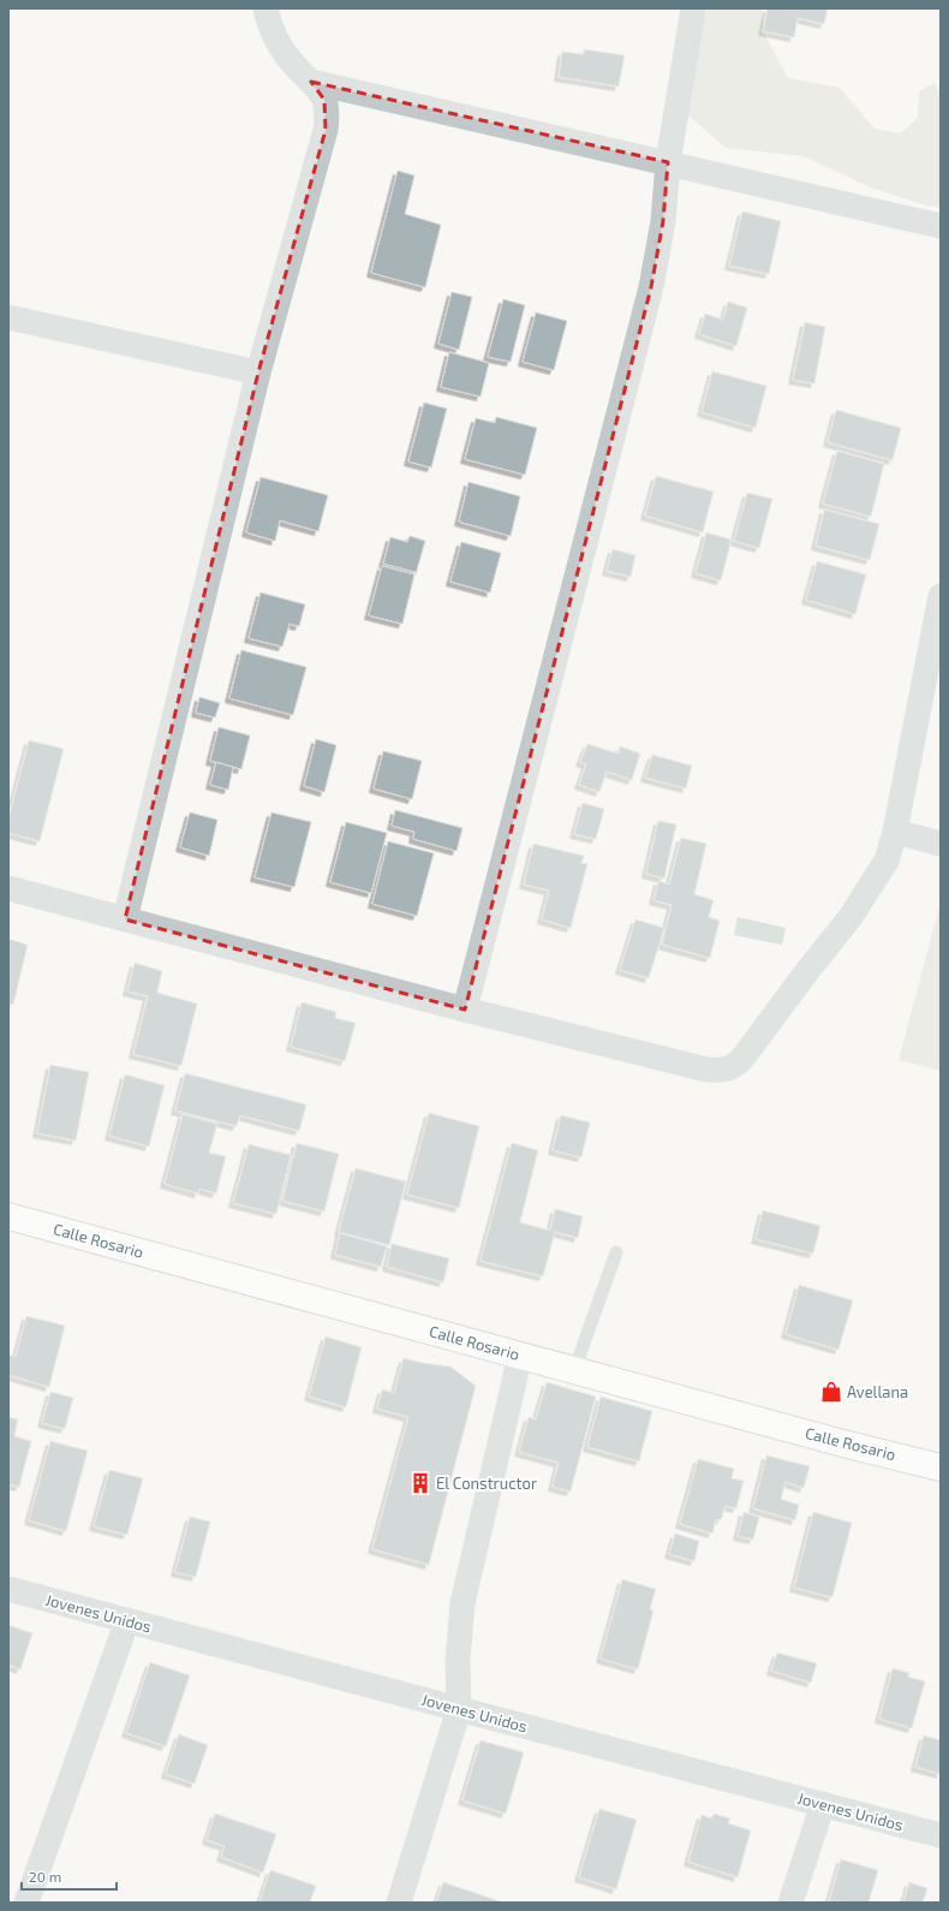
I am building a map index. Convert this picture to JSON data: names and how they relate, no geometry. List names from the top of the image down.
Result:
{
  "streets": {
    "main road": ["Calle Rosario"],
    "street": ["Jovenes Unidos"]
  },
  "places": {
    "shop": ["Avellana"],
    "building": ["El Constructor"]
  },
  "scale_bar": "20 m"
}
